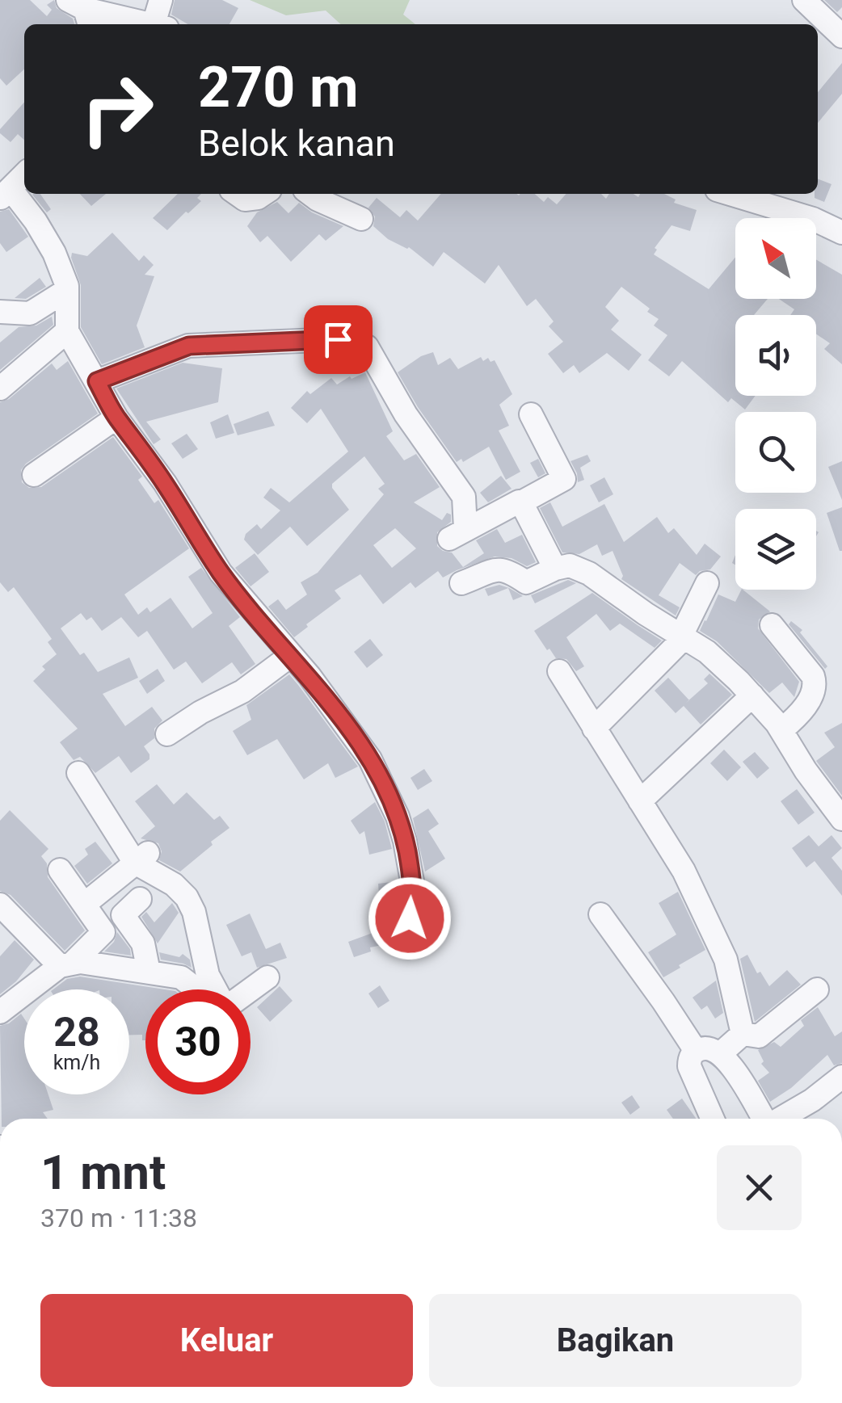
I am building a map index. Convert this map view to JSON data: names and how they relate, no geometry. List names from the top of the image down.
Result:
{
  "north": "top left",
  "page": {
    "turn": ["270 m", "Belok kanan"],
    "speed": "28 km/h",
    "limit": "30",
    "heading": ["1 mnt", "370 m · 11:38"],
    "buttons": ["Keluar", "Bagikan"]
  }
}
